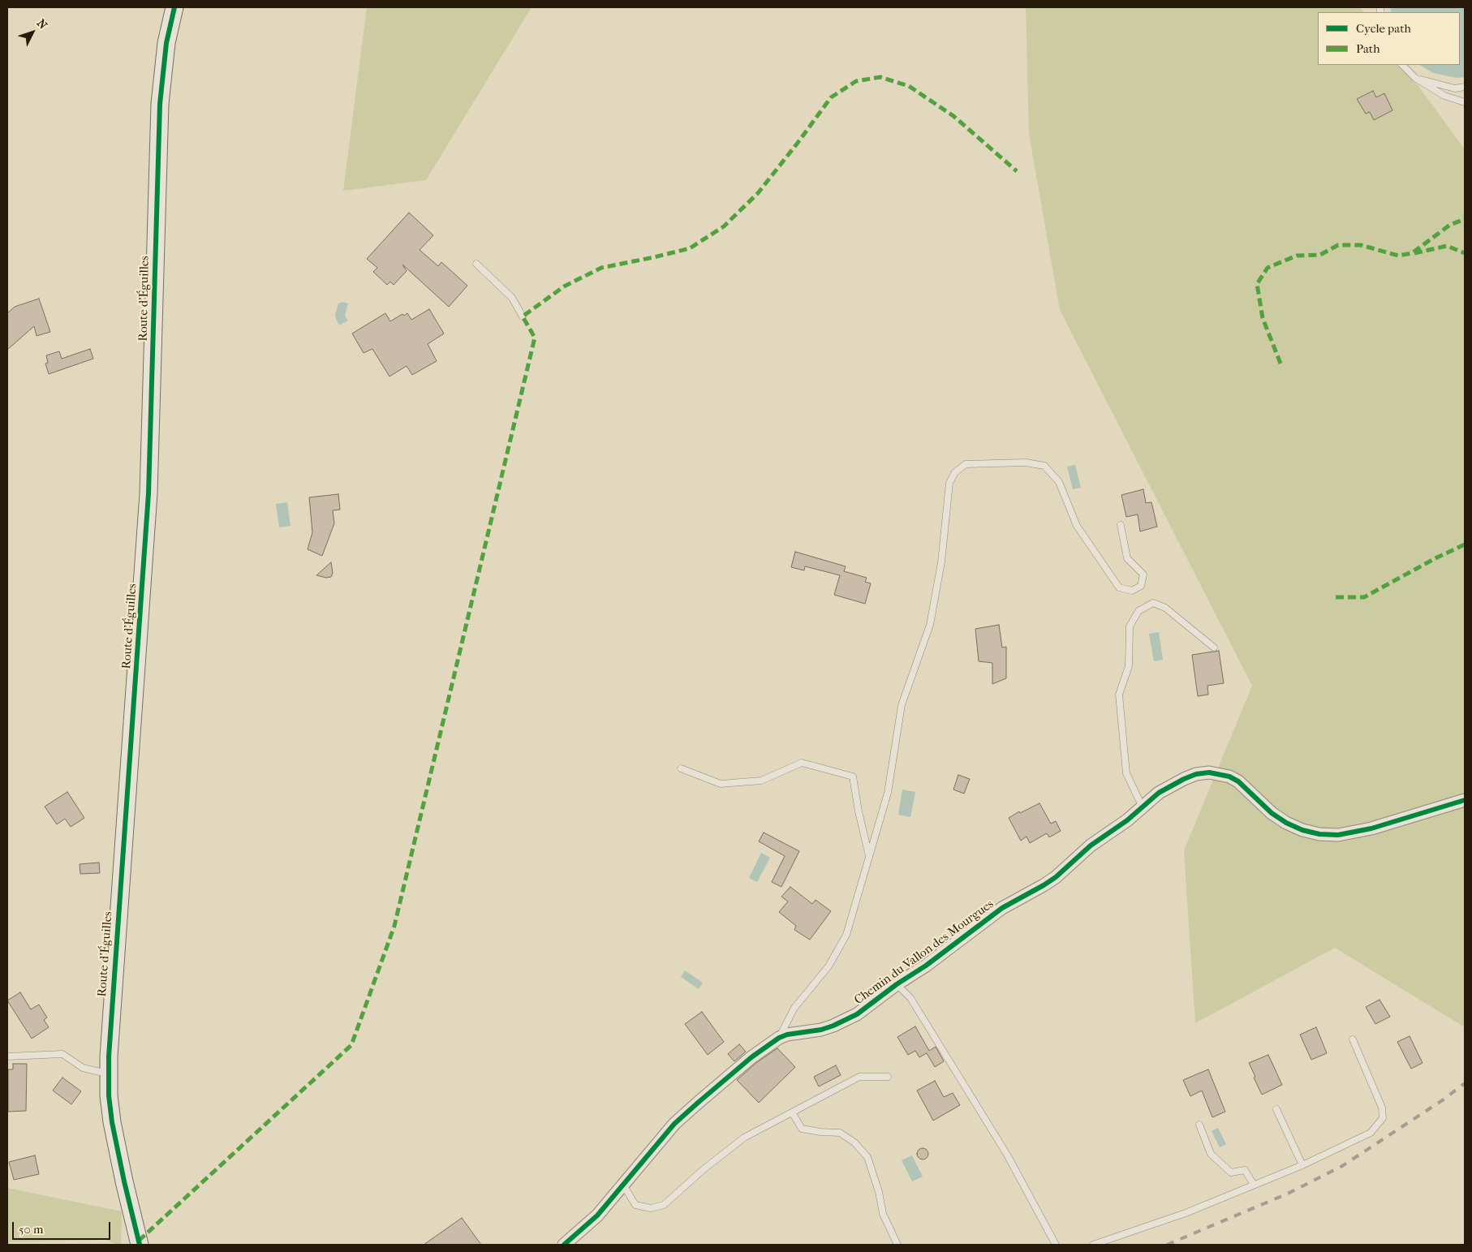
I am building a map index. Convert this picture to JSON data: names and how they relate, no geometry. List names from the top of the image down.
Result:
{
  "streets": {
    "street": ["Route d'Éguilles", "Chemin du Vallon des Mourgues"]
  },
  "legend": ["Cycle path", "Path"],
  "scale_bar": "50 m",
  "north": "top right"
}
